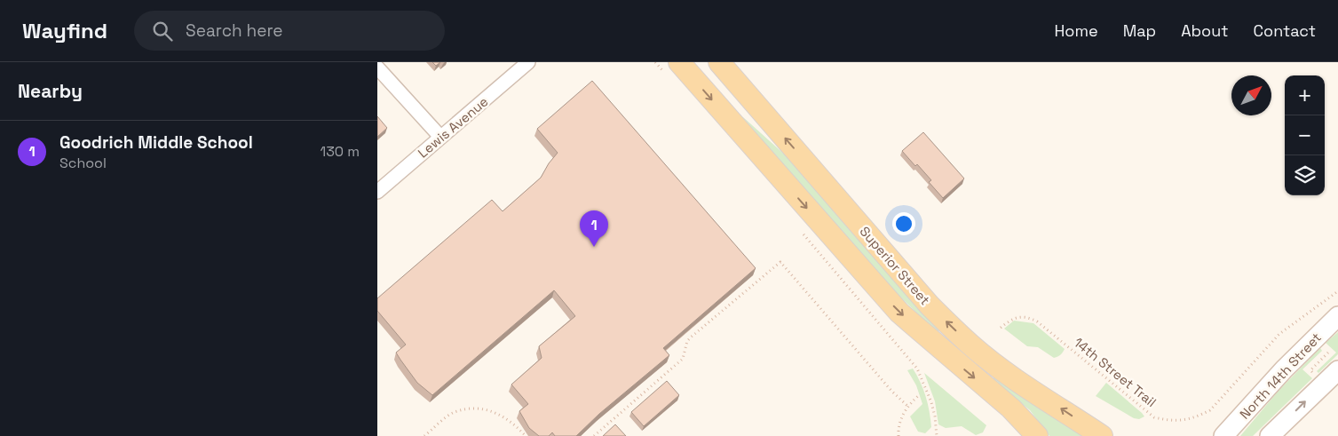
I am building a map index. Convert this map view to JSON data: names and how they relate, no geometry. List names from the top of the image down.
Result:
{
  "streets": {
    "main road": ["Superior Street", "North 14th Street"],
    "street": ["Lewis Avenue"],
    "path": ["14th Street Trail"]
  },
  "north": "top right",
  "page": {
    "header": "Wayfind",
    "search": "Search here",
    "nav": [
      "Home",
      "Map",
      "About",
      "Contact"
    ],
    "heading": "Nearby",
    "map_buttons": ["+", "−"],
    "list": [
      {
        "mark": "1",
        "name": "Goodrich Middle School",
        "note": "School",
        "value": "130 m"
      }
    ],
    "pins": "1"
  }
}
